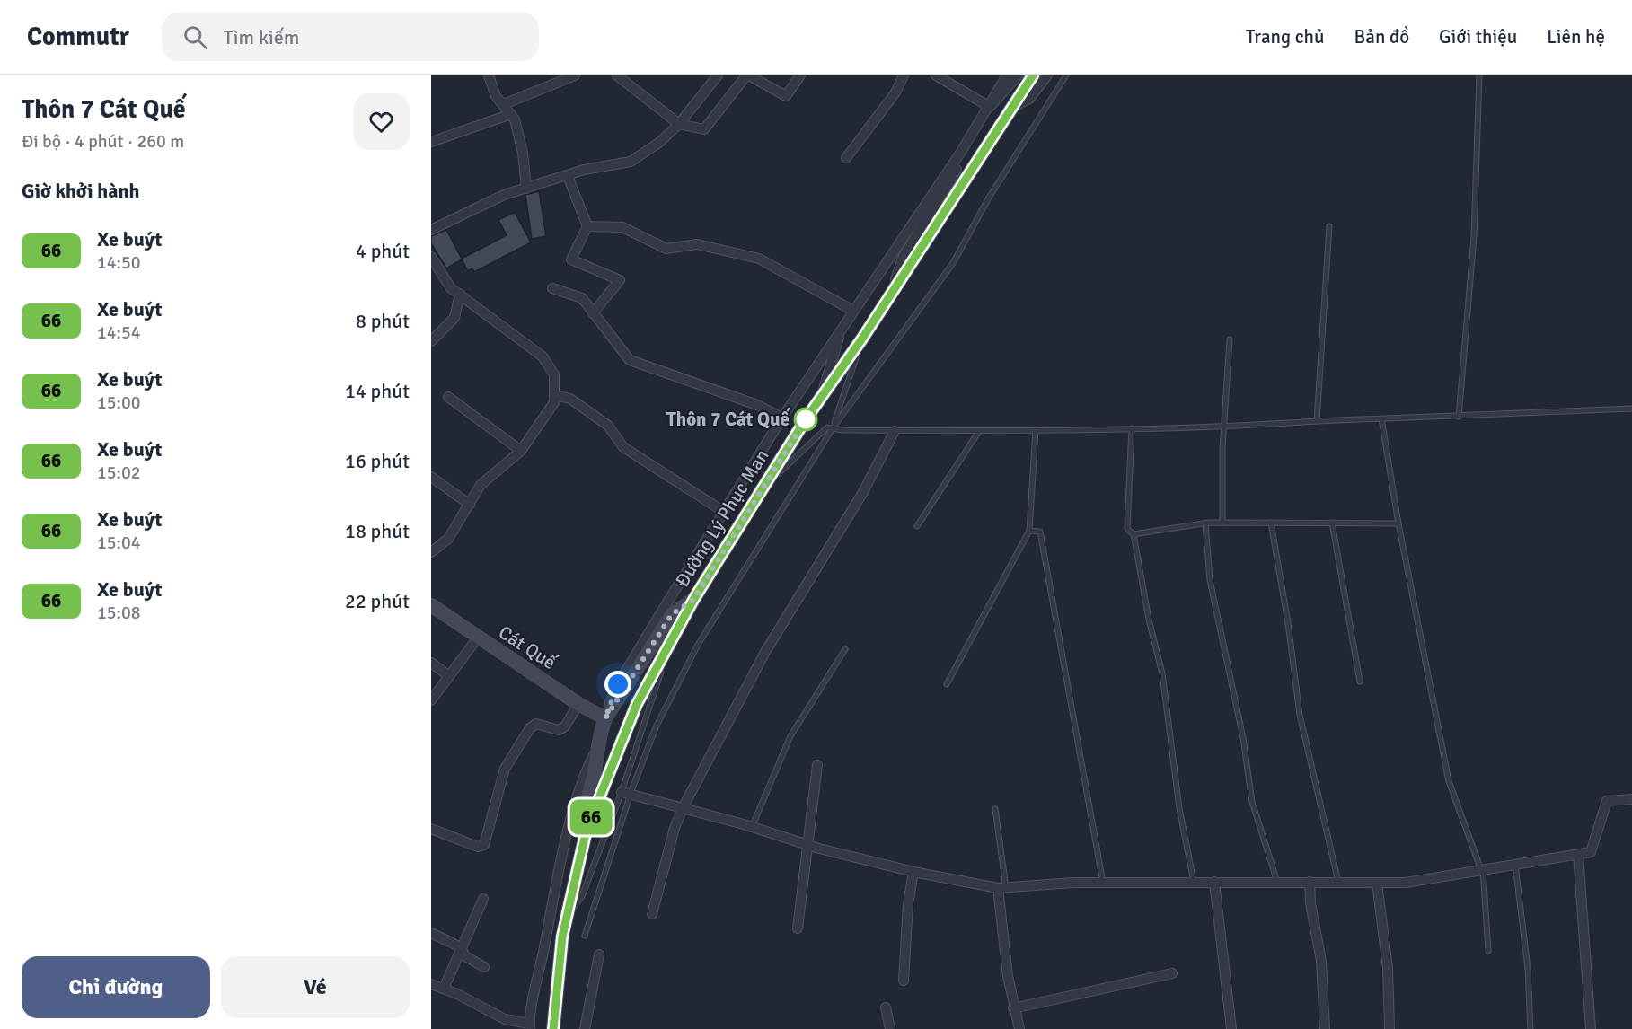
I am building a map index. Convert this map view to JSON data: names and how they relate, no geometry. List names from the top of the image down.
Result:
{
  "streets": {
    "main road": ["Đường Lý Phục Man", "Cát Quế"]
  },
  "places": ["Thôn 7 Cát Quế"],
  "lines": ["bus line 66"],
  "page": {
    "header": "Commutr",
    "search": "Tìm kiếm",
    "nav": [
      "Trang chủ",
      "Bản đồ",
      "Giới thiệu",
      "Liên hệ"
    ],
    "heading": [
      ["Thôn 7 Cát Quế", "Đi bộ · 4 phút · 260 m"],
      "Giờ khởi hành"
    ],
    "on_map": "66",
    "list": [
      {
        "mark": "66",
        "name": "Xe buýt",
        "note": "14:50",
        "value": "4 phút"
      },
      {
        "mark": "66",
        "name": "Xe buýt",
        "note": "14:54",
        "value": "8 phút"
      },
      {
        "mark": "66",
        "name": "Xe buýt",
        "note": "15:00",
        "value": "14 phút"
      },
      {
        "mark": "66",
        "name": "Xe buýt",
        "note": "15:02",
        "value": "16 phút"
      },
      {
        "mark": "66",
        "name": "Xe buýt",
        "note": "15:04",
        "value": "18 phút"
      },
      {
        "mark": "66",
        "name": "Xe buýt",
        "note": "15:08",
        "value": "22 phút"
      }
    ],
    "buttons": ["Chỉ đường", "Vé"]
  }
}
